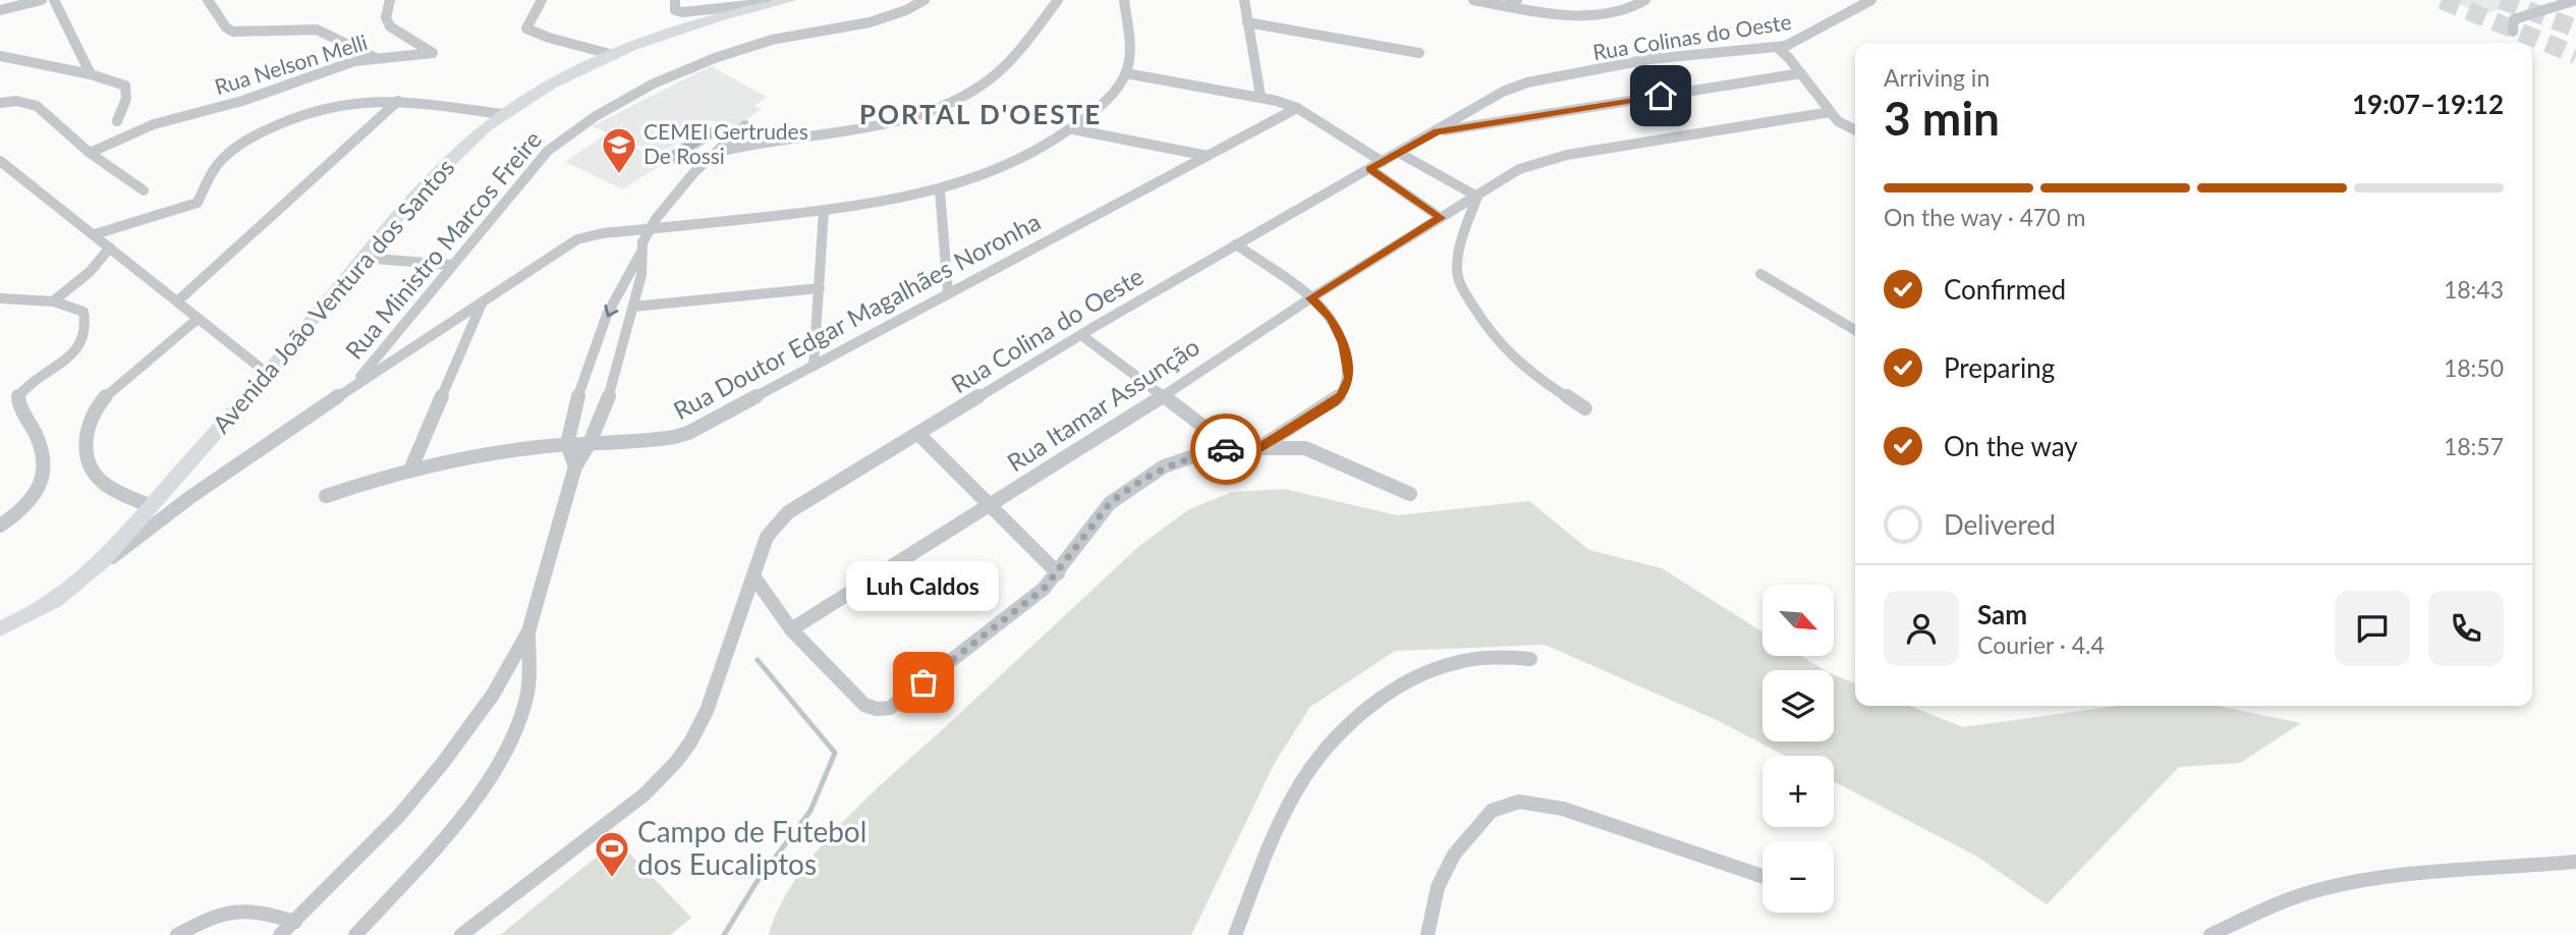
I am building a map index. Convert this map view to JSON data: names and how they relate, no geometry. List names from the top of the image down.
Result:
{
  "streets": {
    "main road": ["Avenida João Ventura dos Santos"],
    "street": [
      "Rua Colinas do Oeste",
      "Rua Nelson Melli",
      "Rua Ministro Marcos Freire",
      "Rua Doutor Edgar Magalhães Noronha",
      "Rua Colina do Oeste",
      "Rua Itamar Assunção"
    ]
  },
  "crossings": [
    ["Rua Colinas do Oeste", "Rua Colina do Oeste"]
  ],
  "districts": ["PORTAL D'OESTE"],
  "places": {
    "school or university": ["CEMEI Gertrudes De Rossi"],
    "other": ["Luh Caldos"],
    "sports": ["Campo de Futebol dos Eucaliptos"]
  },
  "north": "bottom right",
  "page": {
    "heading": ["3 min", "Arriving in", "19:07–19:12"],
    "panel": ["Sam", "Courier · 4.4"],
    "bar": "On the way · 470 m",
    "list": [
      ["Confirmed", "18:43"],
      ["Preparing", "18:50"],
      ["On the way", "18:57"],
      "Delivered"
    ],
    "bubble": "Luh Caldos",
    "map_buttons": ["+", "−"]
  }
}
